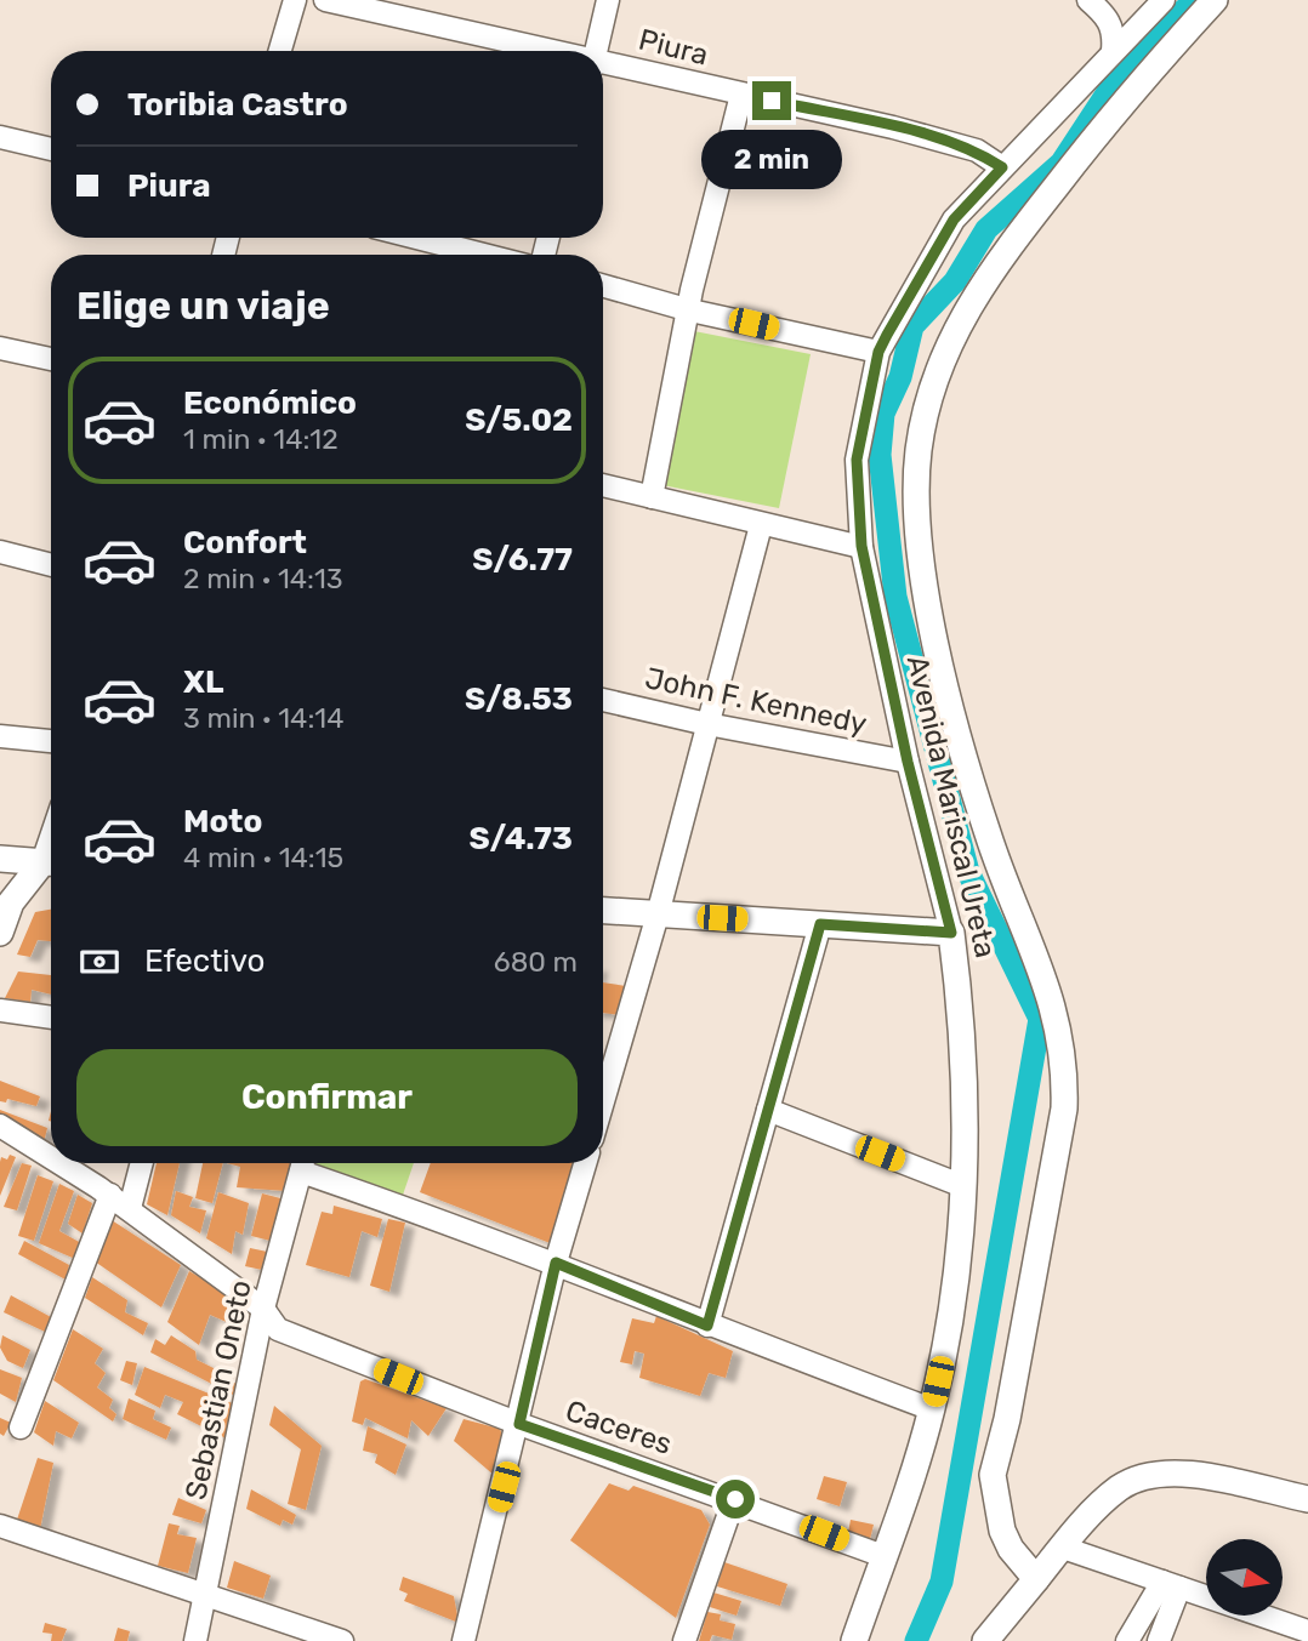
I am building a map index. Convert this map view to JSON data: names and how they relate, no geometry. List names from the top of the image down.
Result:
{
  "streets": {
    "street": [
      "Piura",
      "John F. Kennedy",
      "Avenida Mariscal Ureta",
      "Sebastian Oneto",
      "Caceres"
    ]
  },
  "crossings": [
    ["Piura", "Avenida Mariscal Ureta"],
    ["John F. Kennedy", "Avenida Mariscal Ureta"],
    ["Avenida Mariscal Ureta", "Caceres"],
    ["Sebastian Oneto", "Caceres"]
  ],
  "north": "right",
  "page": {
    "banner": ["Toribia Castro", "Piura"],
    "bubble": "2 min",
    "heading": "Elige un viaje",
    "list": [
      {
        "name": "Económico",
        "note": "1 min · 14:12",
        "value": "S/5.02"
      },
      {
        "name": "Confort",
        "note": "2 min · 14:13",
        "value": "S/6.77"
      },
      {
        "name": "XL",
        "note": "3 min · 14:14",
        "value": "S/8.53"
      },
      {
        "name": "Moto",
        "note": "4 min · 14:15",
        "value": "S/4.73"
      }
    ],
    "pay": ["Efectivo", "680 m"],
    "buttons": "Confirmar"
  }
}
